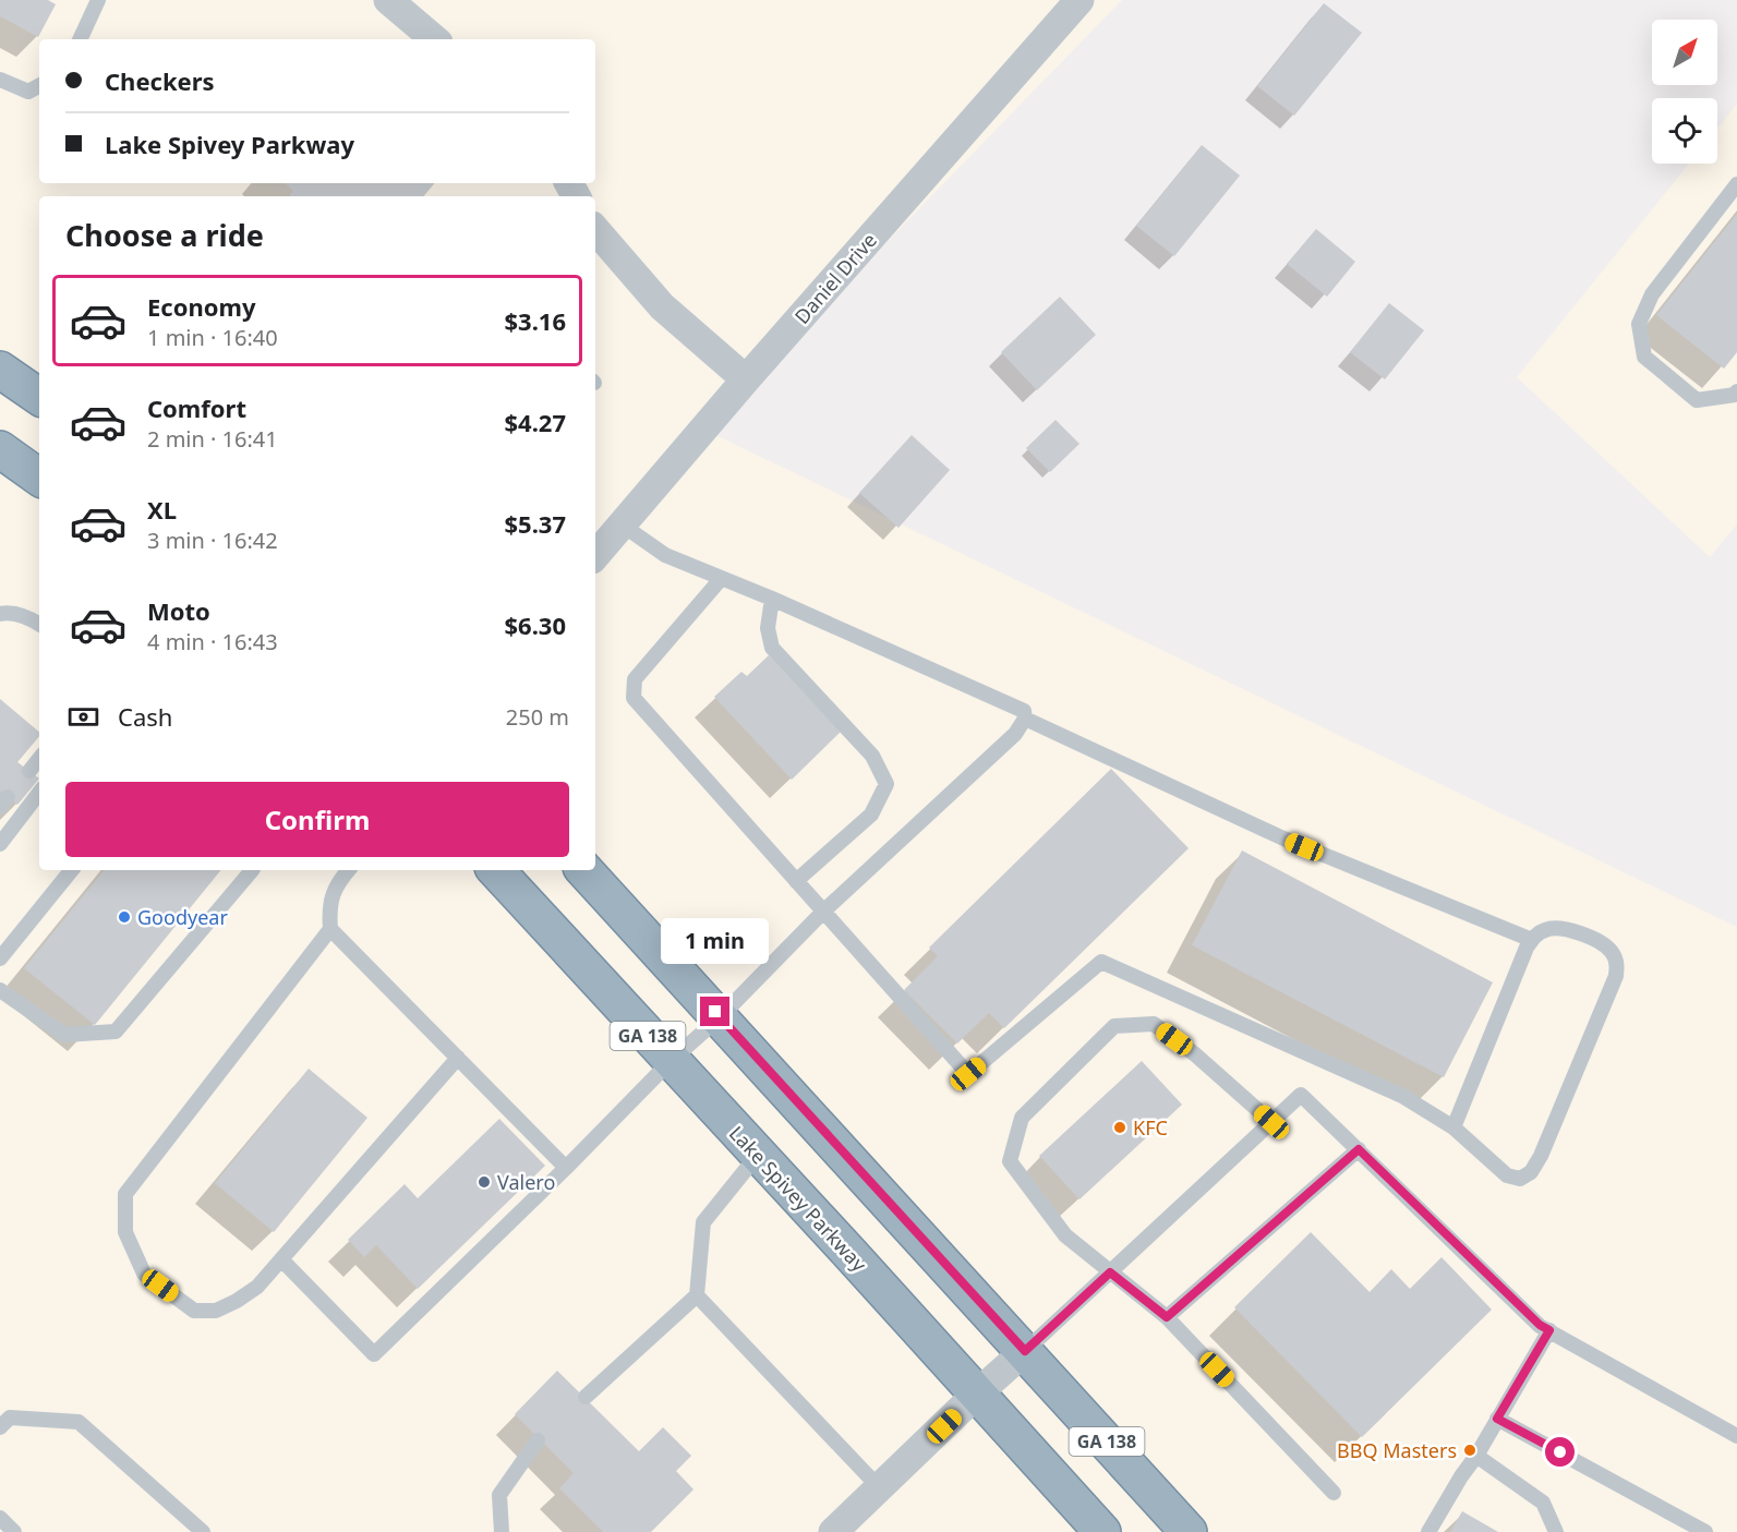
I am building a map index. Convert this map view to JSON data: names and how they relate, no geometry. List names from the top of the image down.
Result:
{
  "streets": {
    "highway": ["GA 138", "Lake Spivey Parkway"],
    "street": ["Daniel Drive"]
  },
  "places": [
    "Goodyear",
    "KFC",
    "Valero",
    "BBQ Masters"
  ],
  "north": "top right",
  "page": {
    "banner": ["Checkers", "Lake Spivey Parkway"],
    "heading": "Choose a ride",
    "list": [
      {
        "name": "Economy",
        "note": "1 min · 16:40",
        "value": "$3.16"
      },
      {
        "name": "Comfort",
        "note": "2 min · 16:41",
        "value": "$4.27"
      },
      {
        "name": "XL",
        "note": "3 min · 16:42",
        "value": "$5.37"
      },
      {
        "name": "Moto",
        "note": "4 min · 16:43",
        "value": "$6.30"
      }
    ],
    "pay": ["Cash", "250 m"],
    "buttons": "Confirm",
    "bubble": "1 min"
  }
}
